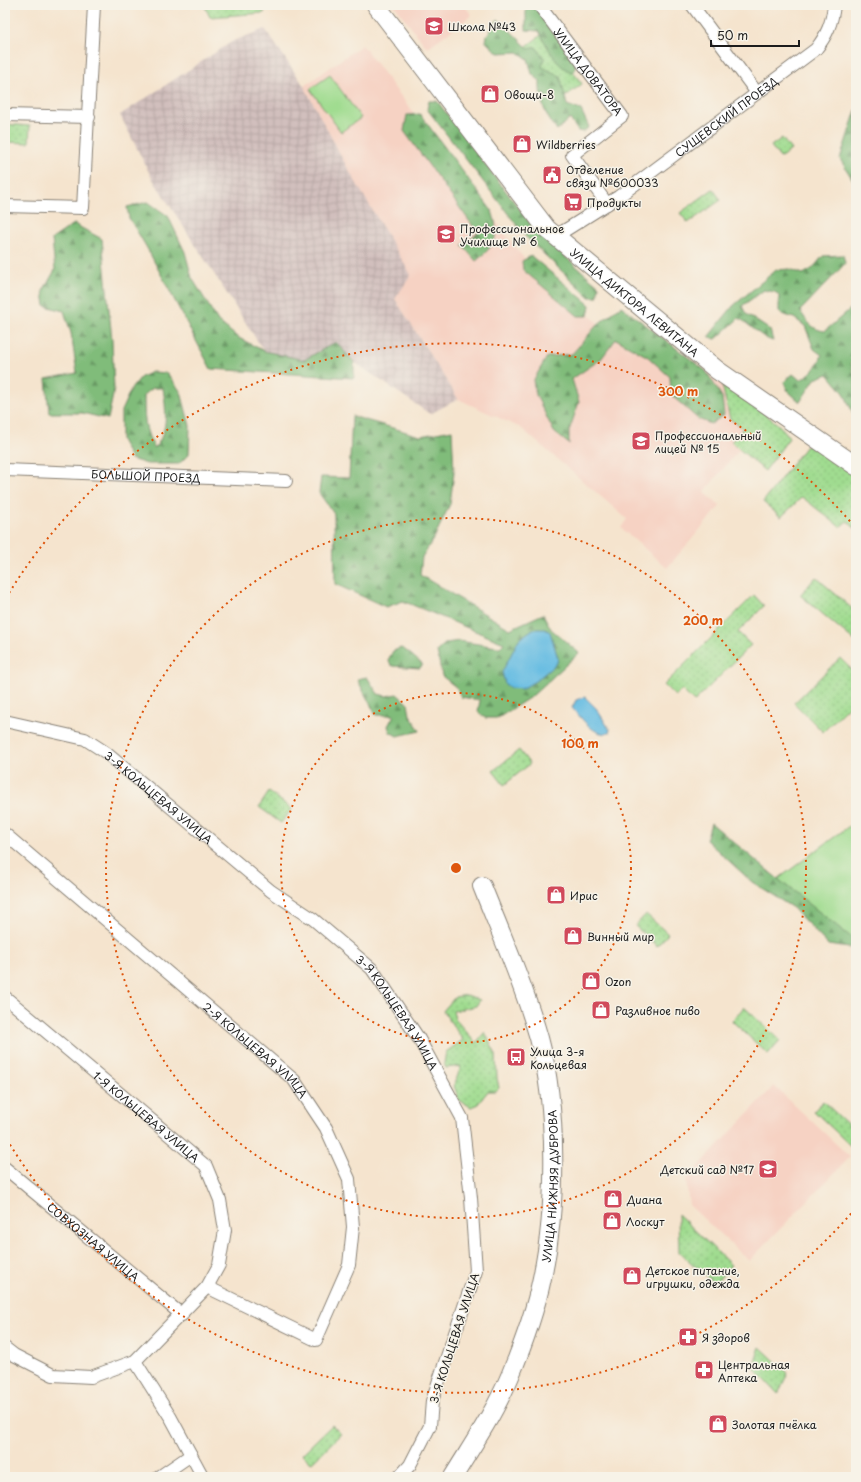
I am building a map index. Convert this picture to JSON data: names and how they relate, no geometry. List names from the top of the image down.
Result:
{
  "streets": {
    "street": [
      "УЛИЦА ДОВАТОРА",
      "СУЩЕВСКИЙ ПРОЕЗД",
      "УЛИЦА ДИКТОРА ЛЕВИТАНА",
      "БОЛЬШОЙ ПРОЕЗД",
      "3-Я КОЛЬЦЕВАЯ УЛИЦА",
      "2-Я КОЛЬЦЕВАЯ УЛИЦА",
      "1-Я КОЛЬЦЕВАЯ УЛИЦА",
      "УЛИЦА НИЖНЯЯ ДУБРОВА",
      "СОВХОЗНАЯ УЛИЦА"
    ]
  },
  "crossings": [
    ["УЛИЦА ДОВАТОРА", "СУЩЕВСКИЙ ПРОЕЗД"],
    ["СУЩЕВСКИЙ ПРОЕЗД", "УЛИЦА ДИКТОРА ЛЕВИТАНА"],
    ["2-Я КОЛЬЦЕВАЯ УЛИЦА", "1-Я КОЛЬЦЕВАЯ УЛИЦА"],
    ["1-Я КОЛЬЦЕВАЯ УЛИЦА", "СОВХОЗНАЯ УЛИЦА"]
  ],
  "places": {
    "school or university": [
      "Школа №43",
      "Профессиональное Училище № 6",
      "Профессиональный лицей № 15",
      "Детский сад №17"
    ],
    "shop": [
      "Овощи-8",
      "Wildberries",
      "Ирис",
      "Винный мир",
      "Ozon",
      "Разливное пиво",
      "Диана",
      "Лоскут",
      "Детское питание, игрушки, одежда",
      "Золотая пчёлка"
    ],
    "public building": ["Отделение связи №600033"],
    "supermarket": ["Продукты"],
    "bus stop": ["Улица 3-я Кольцевая"],
    "pharmacy": ["Я здоров", "Центральная Аптека"]
  },
  "scale_bar": "50 m",
  "rings": ["300 m", "200 m", "100 m"]
}
